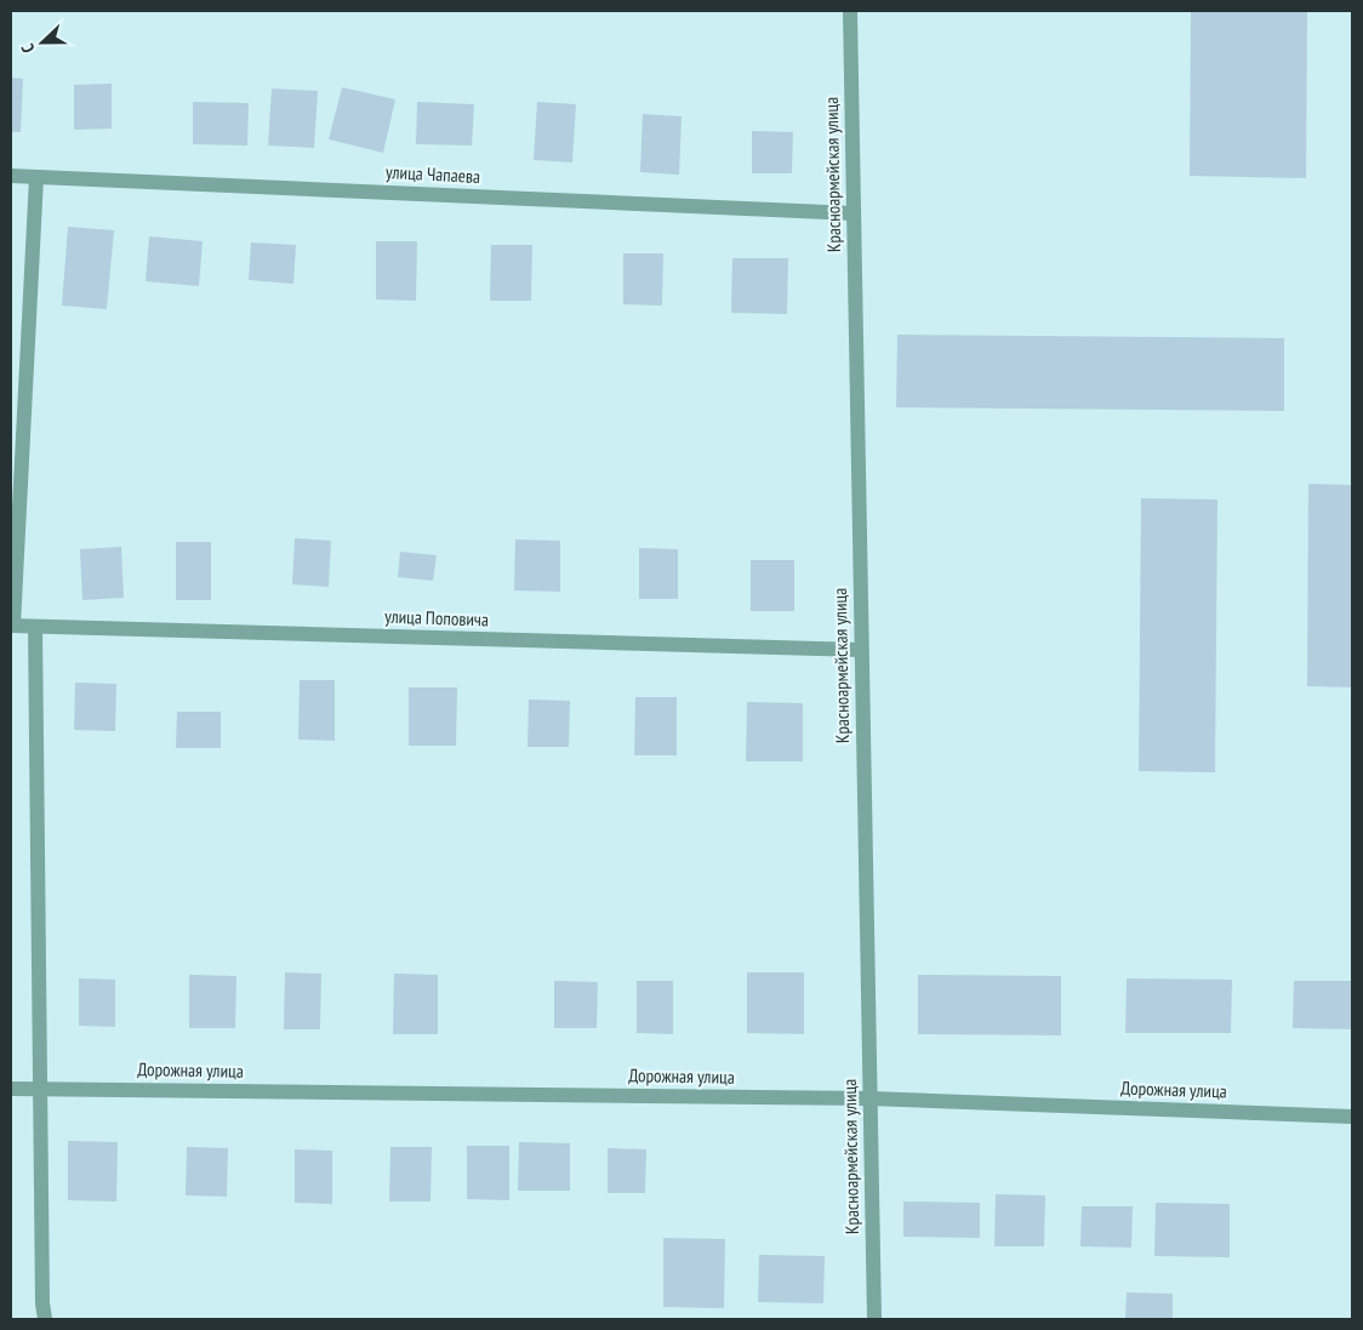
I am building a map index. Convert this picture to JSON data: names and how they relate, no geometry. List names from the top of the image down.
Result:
{
  "streets": {
    "street": [
      "улица Чапаева",
      "Красноармейская улица",
      "улица Поповича",
      "Дорожная улица"
    ]
  },
  "crossings": [
    ["улица Чапаева", "Красноармейская улица"],
    ["Красноармейская улица", "улица Поповича"],
    ["Красноармейская улица", "Дорожная улица"]
  ],
  "north": "left"
}
